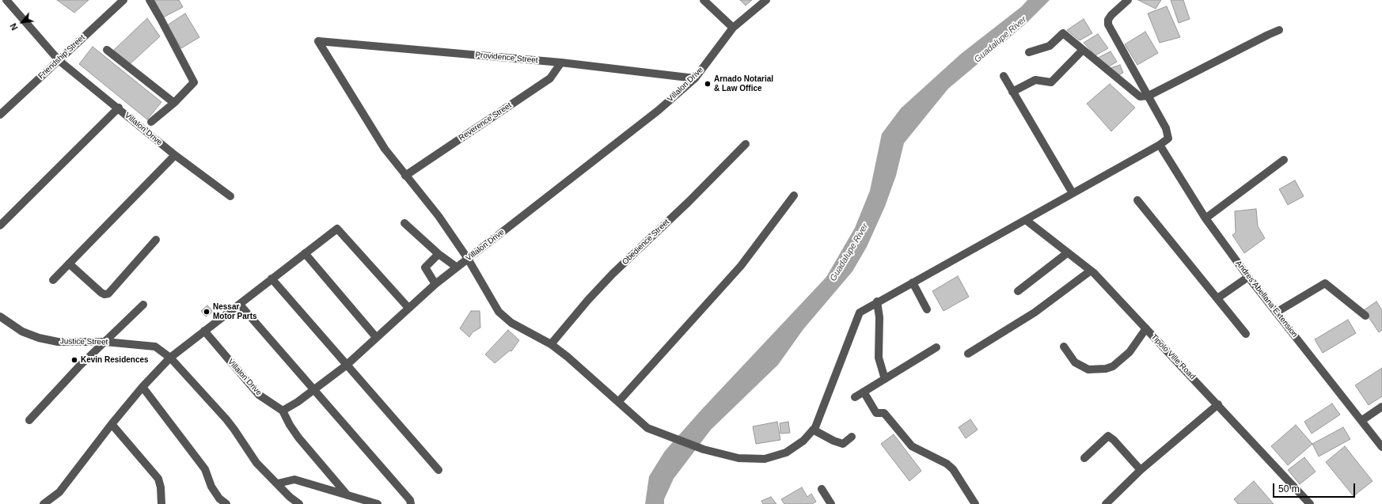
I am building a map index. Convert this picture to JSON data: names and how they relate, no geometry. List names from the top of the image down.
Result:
{
  "streets": {
    "street": [
      "Friendship Street",
      "Providence Street",
      "Villalon Drive",
      "Reverence Street",
      "Obedience Street",
      "Andres Abellana Extension",
      "Justice Street",
      "Tipolo Ville Road"
    ]
  },
  "crossings": [
    ["Friendship Street", "Villalon Drive"],
    ["Providence Street", "Villalon Drive"],
    ["Providence Street", "Reverence Street"]
  ],
  "water": ["Guadalupe River"],
  "places": ["Arnado Notarial & Law Office", "Nessar Motor Parts", "Kevin Residences"],
  "scale_bar": "50 m",
  "north": "bottom left"
}
